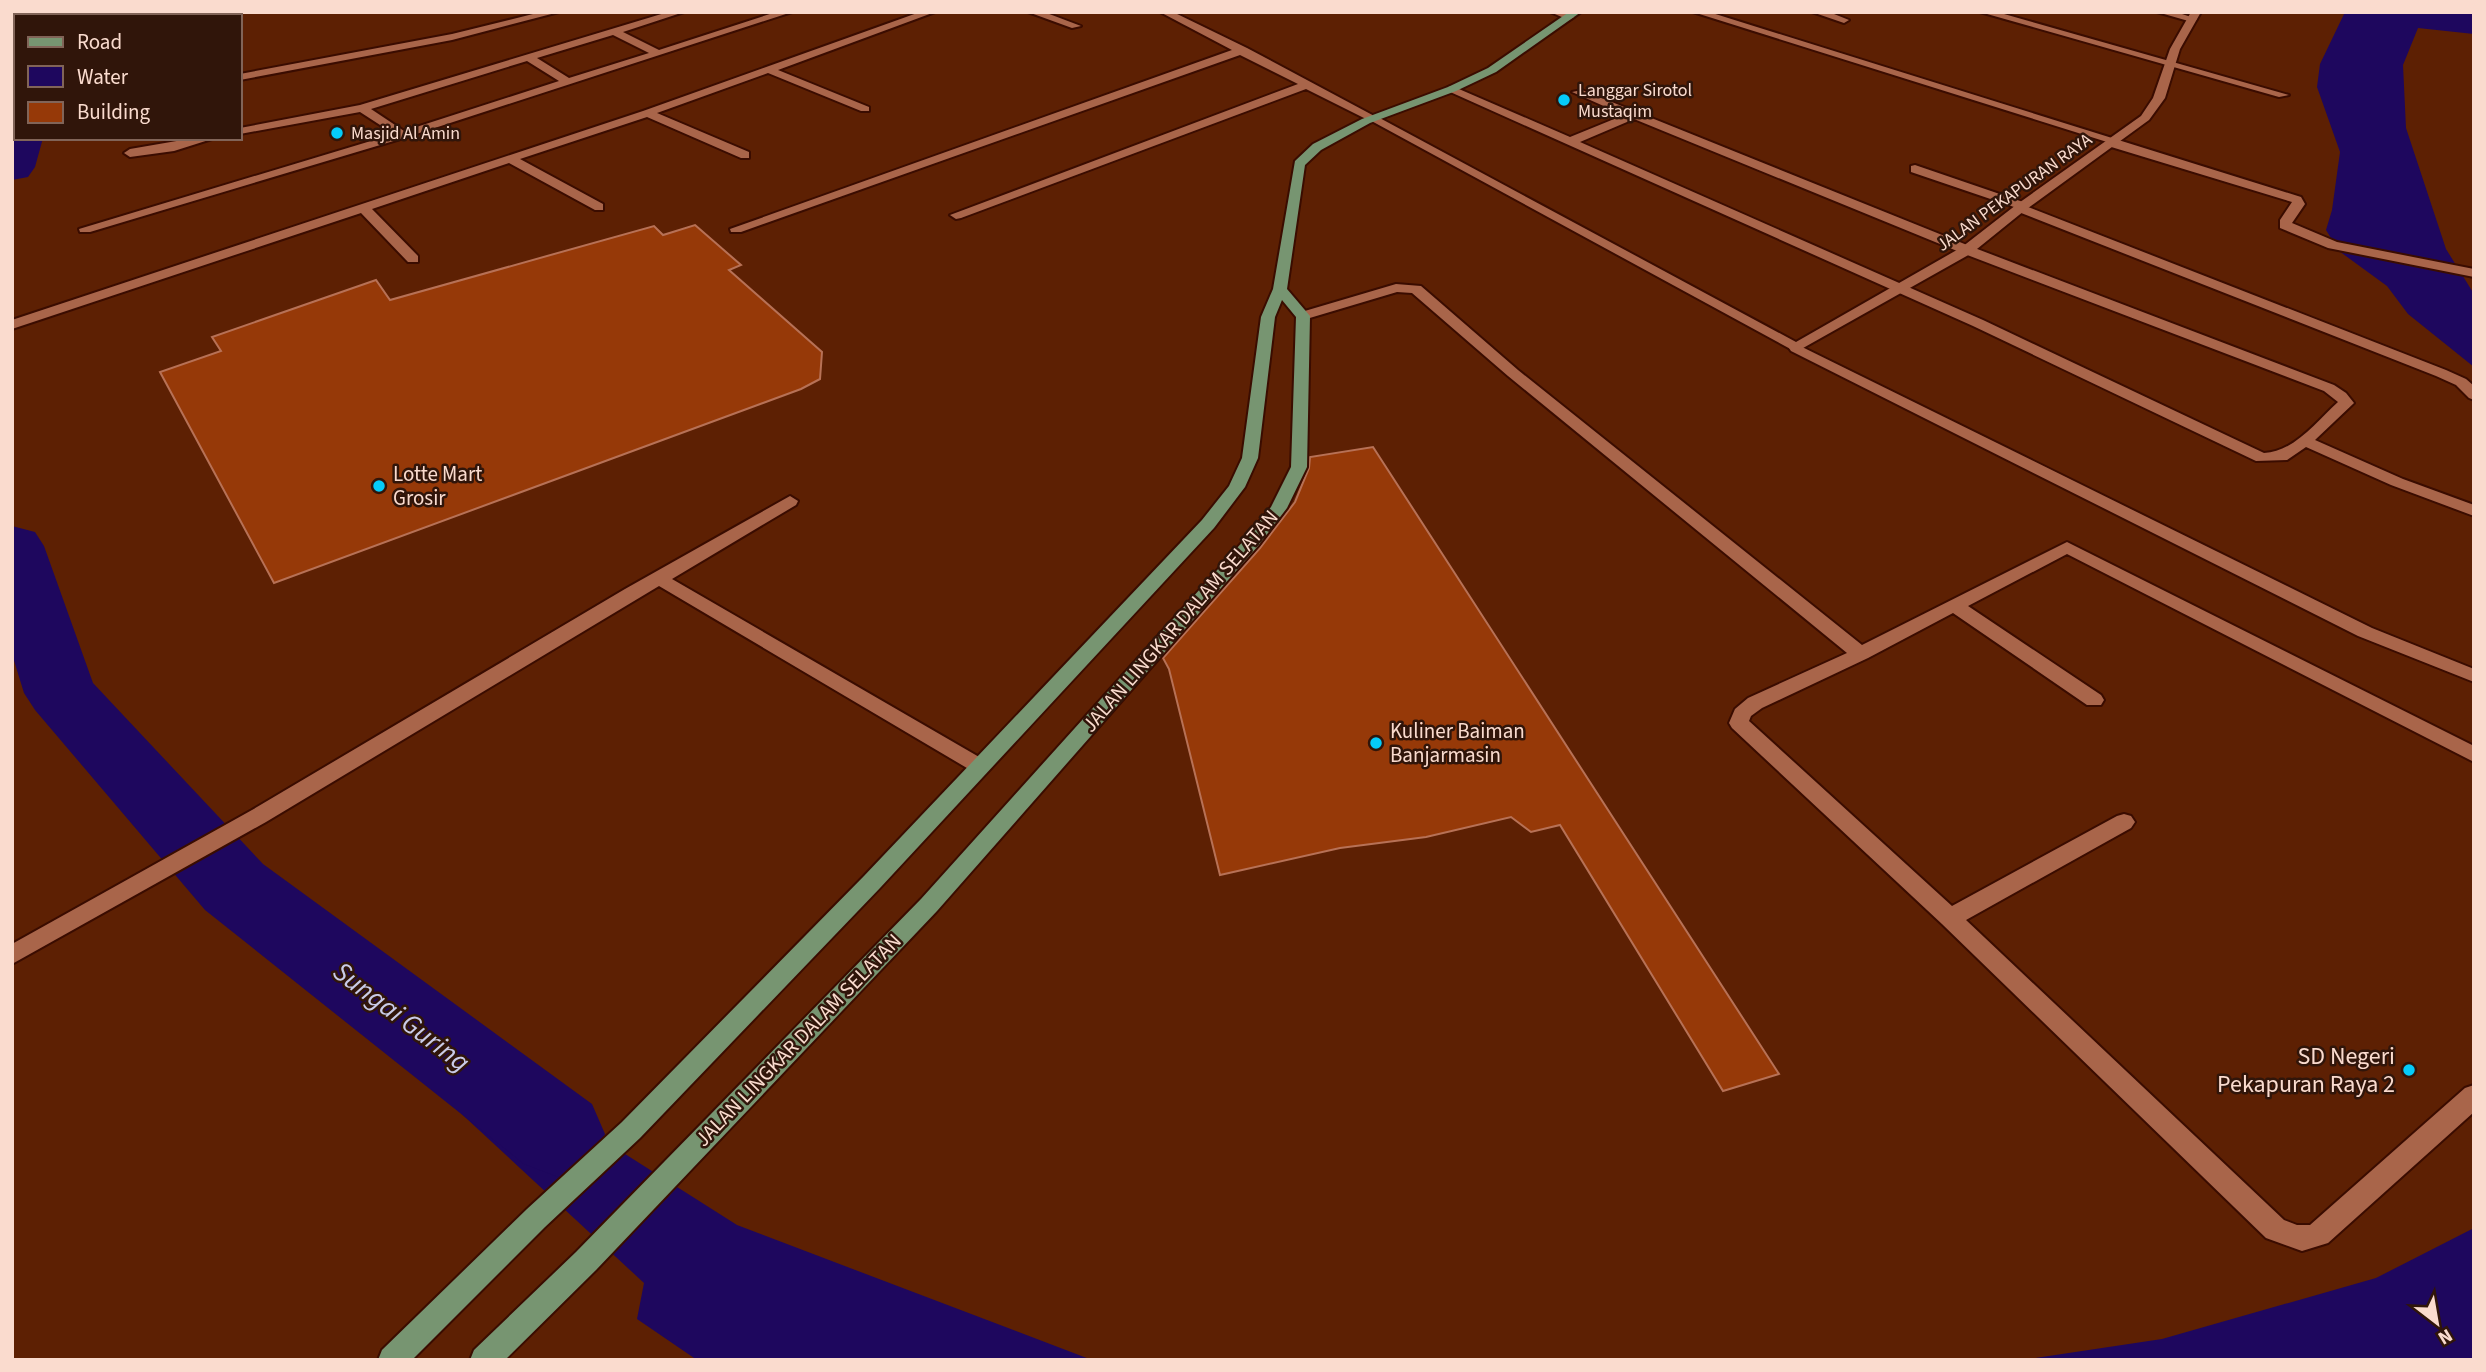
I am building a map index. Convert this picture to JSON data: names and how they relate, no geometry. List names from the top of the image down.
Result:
{
  "streets": {
    "main road": ["JALAN LINGKAR DALAM SELATAN"],
    "street": ["JALAN PEKAPURAN RAYA"]
  },
  "water": ["Sungai Guring"],
  "places": [
    "Langgar Sirotol Mustaqim",
    "Masjid Al Amin",
    "Lotte Mart Grosir",
    "Kuliner Baiman Banjarmasin",
    "SD Negeri Pekapuran Raya 2"
  ],
  "legend": ["Road", "Water", "Building"],
  "north": "bottom right"
}
